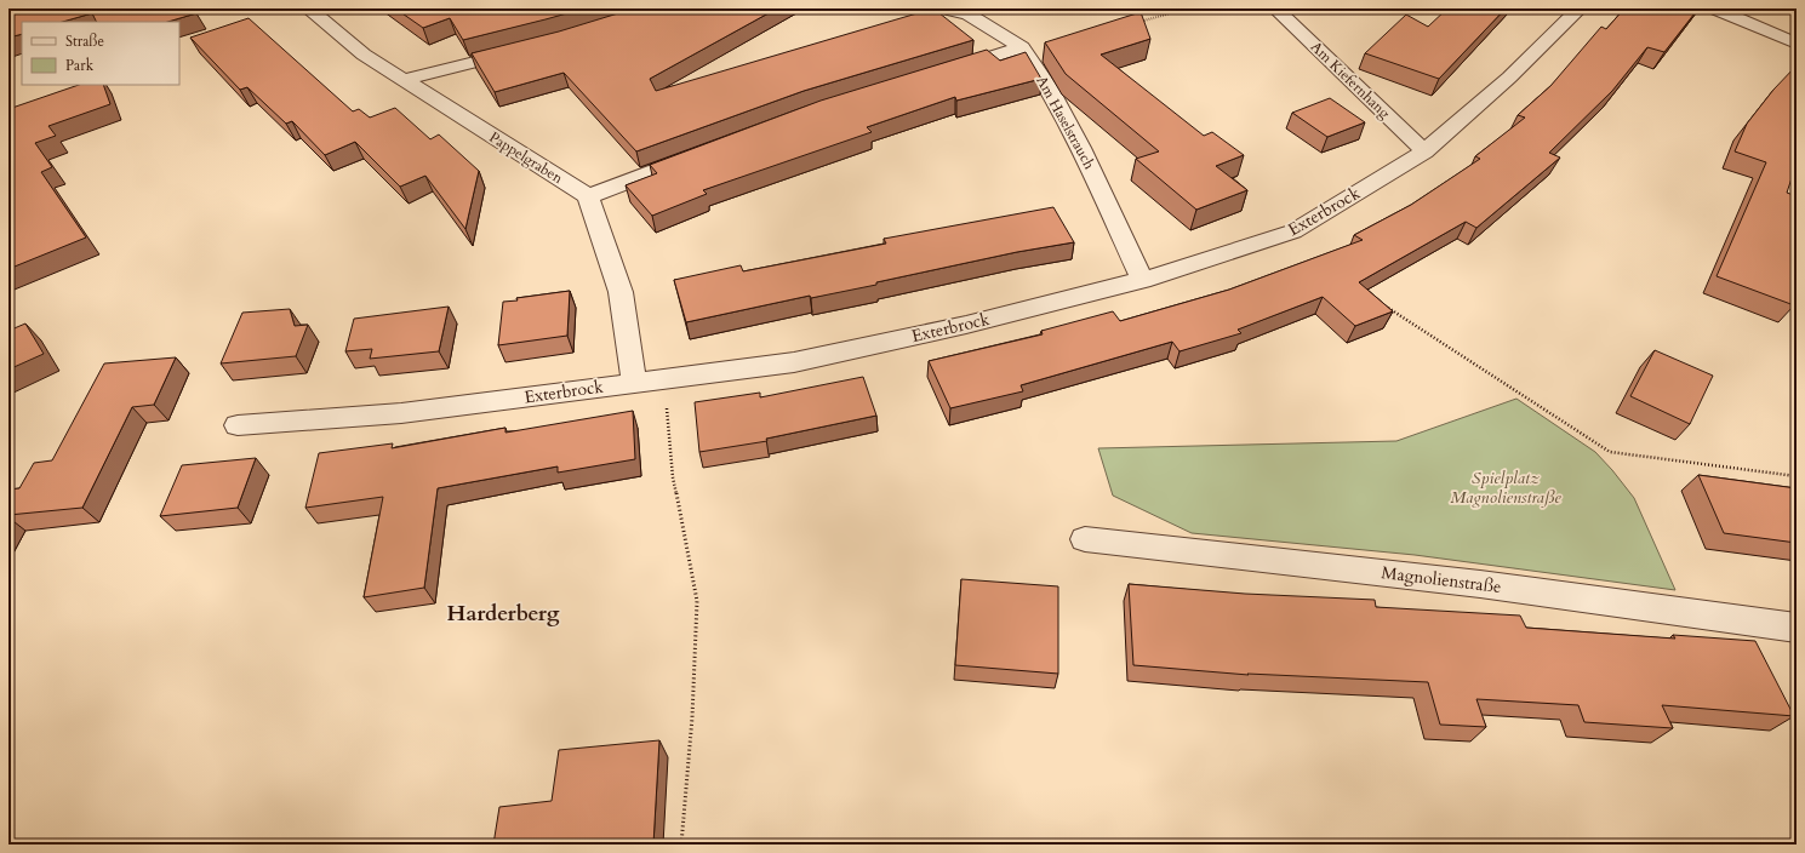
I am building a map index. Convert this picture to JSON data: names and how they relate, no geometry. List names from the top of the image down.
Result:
{
  "streets": {
    "street": [
      "Am Kiefernhang",
      "Am Haselstrauch",
      "Pappelgraben",
      "Exterbrock",
      "Magnolienstraße"
    ]
  },
  "crossings": [
    ["Am Kiefernhang", "Exterbrock"],
    ["Am Haselstrauch", "Exterbrock"]
  ],
  "districts": ["Harderberg"],
  "parks": ["Spielplatz Magnolienstraße"],
  "legend": ["Straße", "Park"]
}
